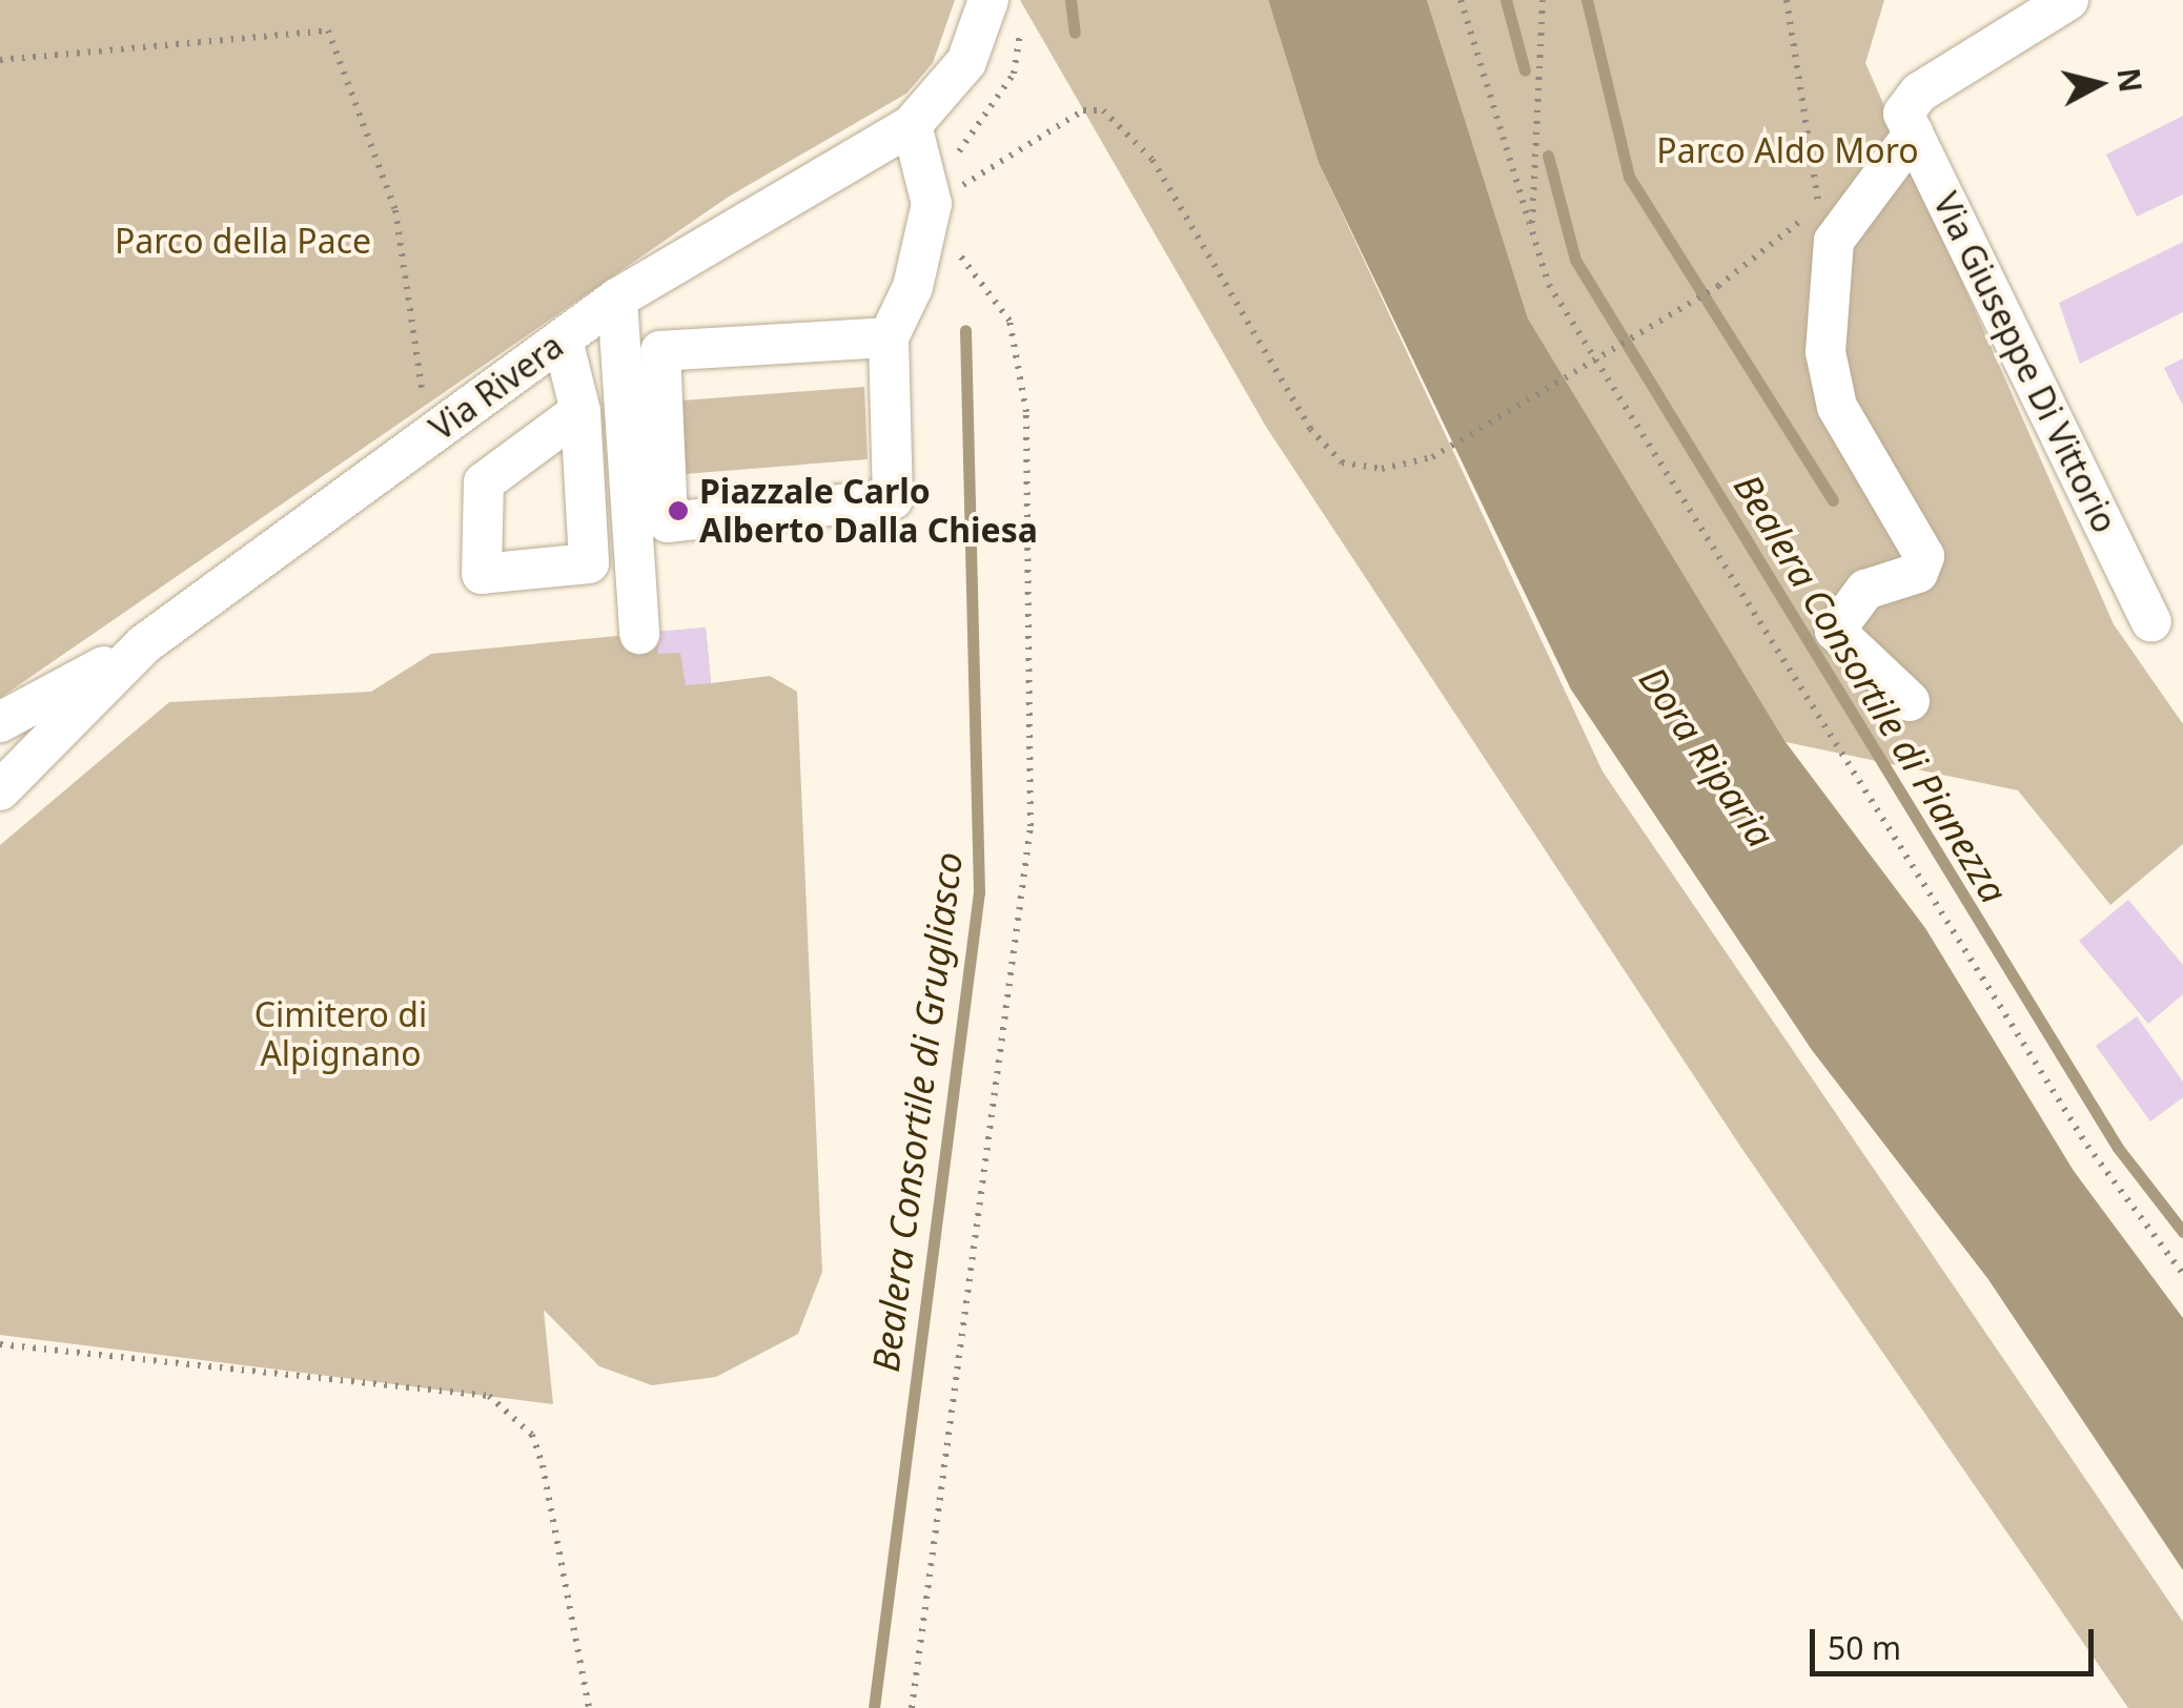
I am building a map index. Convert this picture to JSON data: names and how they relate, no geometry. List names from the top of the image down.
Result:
{
  "streets": {
    "street": ["Via Giuseppe Di Vittorio", "Via Rivera"]
  },
  "water": ["Bealera Consortile di Pianezza", "Dora Riparia", "Bealera Consortile di Grugliasco"],
  "parks": ["Parco Aldo Moro", "Parco della Pace", "Cimitero di Alpignano"],
  "places": ["Piazzale Carlo Alberto Dalla Chiesa"],
  "scale_bar": "50 m",
  "north": "right"
}
